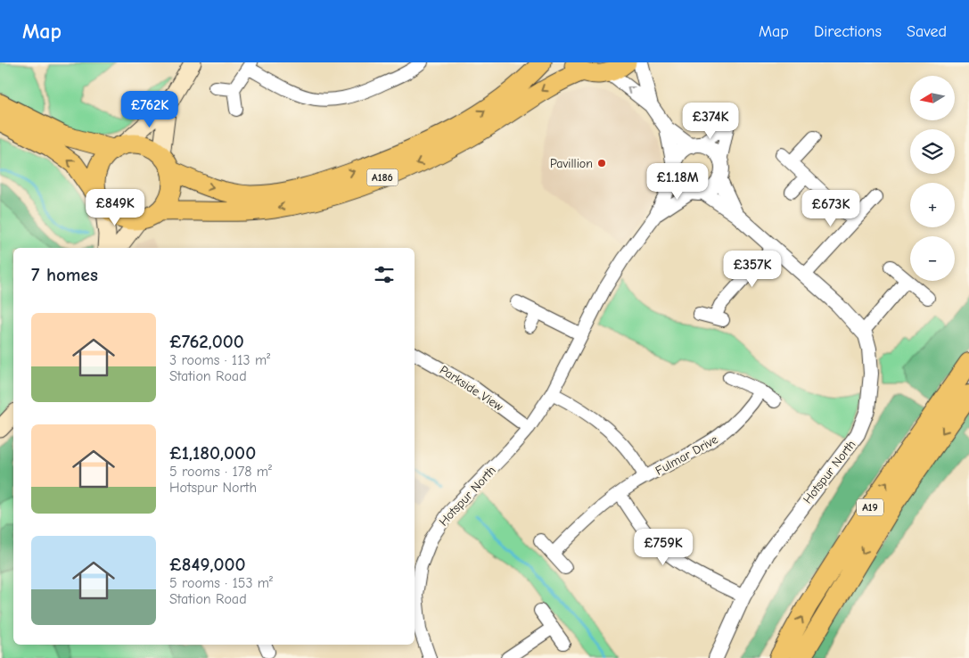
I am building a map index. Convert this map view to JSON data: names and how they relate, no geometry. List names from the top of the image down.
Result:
{
  "streets": {
    "highway": ["A19"],
    "main road": ["A186"],
    "street": ["Parkside View", "Fulmar Drive", "Hotspur North"]
  },
  "crossings": [
    ["Parkside View", "Hotspur North"],
    ["Fulmar Drive", "Hotspur North"]
  ],
  "places": ["Pavillion"],
  "north": "left",
  "page": {
    "header": "Map",
    "nav": ["Map", "Directions", "Saved"],
    "map_buttons": ["+", "−"],
    "price": [
      "£762K",
      "£374K",
      "£1.18M",
      "£849K",
      "£673K",
      "£357K",
      "£759K"
    ],
    "heading": "7 homes",
    "list": [
      {
        "name": "£762,000",
        "note": "3 rooms · 113 m² · Station Road"
      },
      {
        "name": "£1,180,000",
        "note": "5 rooms · 178 m² · Hotspur North"
      },
      {
        "name": "£849,000",
        "note": "5 rooms · 153 m² · Station Road"
      }
    ]
  }
}
